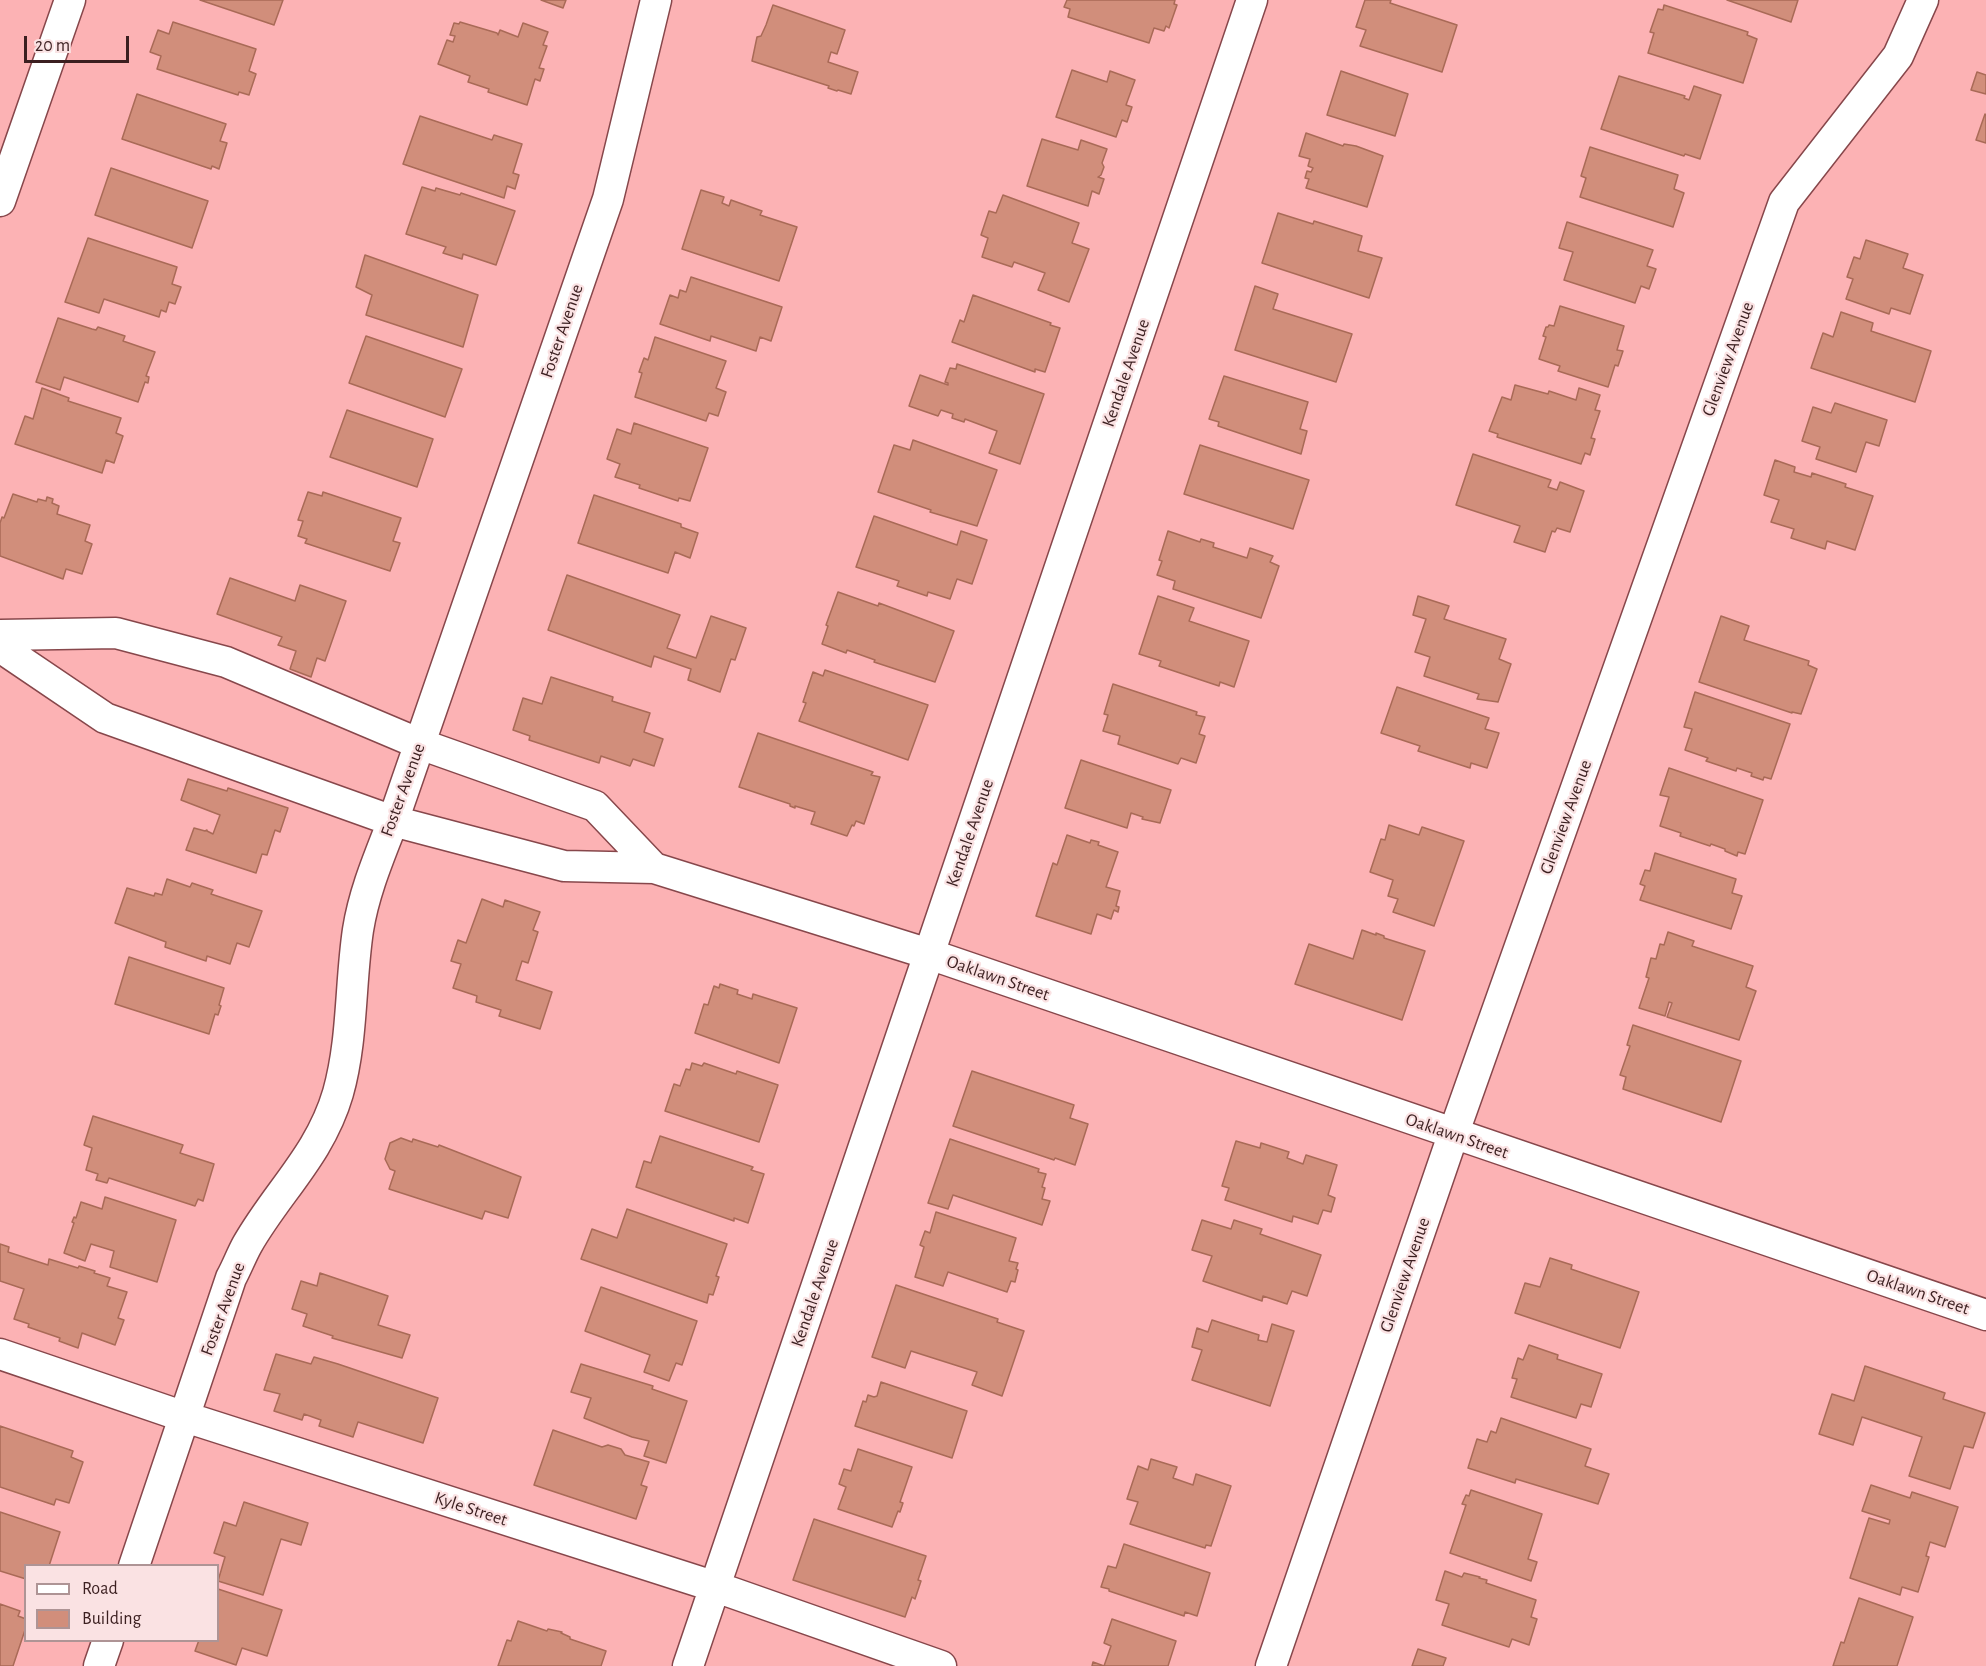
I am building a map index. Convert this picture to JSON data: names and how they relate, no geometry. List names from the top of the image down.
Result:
{
  "streets": {
    "street": [
      "Foster Avenue",
      "Glenview Avenue",
      "Kendale Avenue",
      "Oaklawn Street",
      "Kyle Street"
    ]
  },
  "crossings": [
    ["Foster Avenue", "Kyle Street"],
    ["Glenview Avenue", "Oaklawn Street"],
    ["Kendale Avenue", "Oaklawn Street"],
    ["Kendale Avenue", "Kyle Street"]
  ],
  "legend": ["Road", "Building"],
  "scale_bar": "20 m"
}
